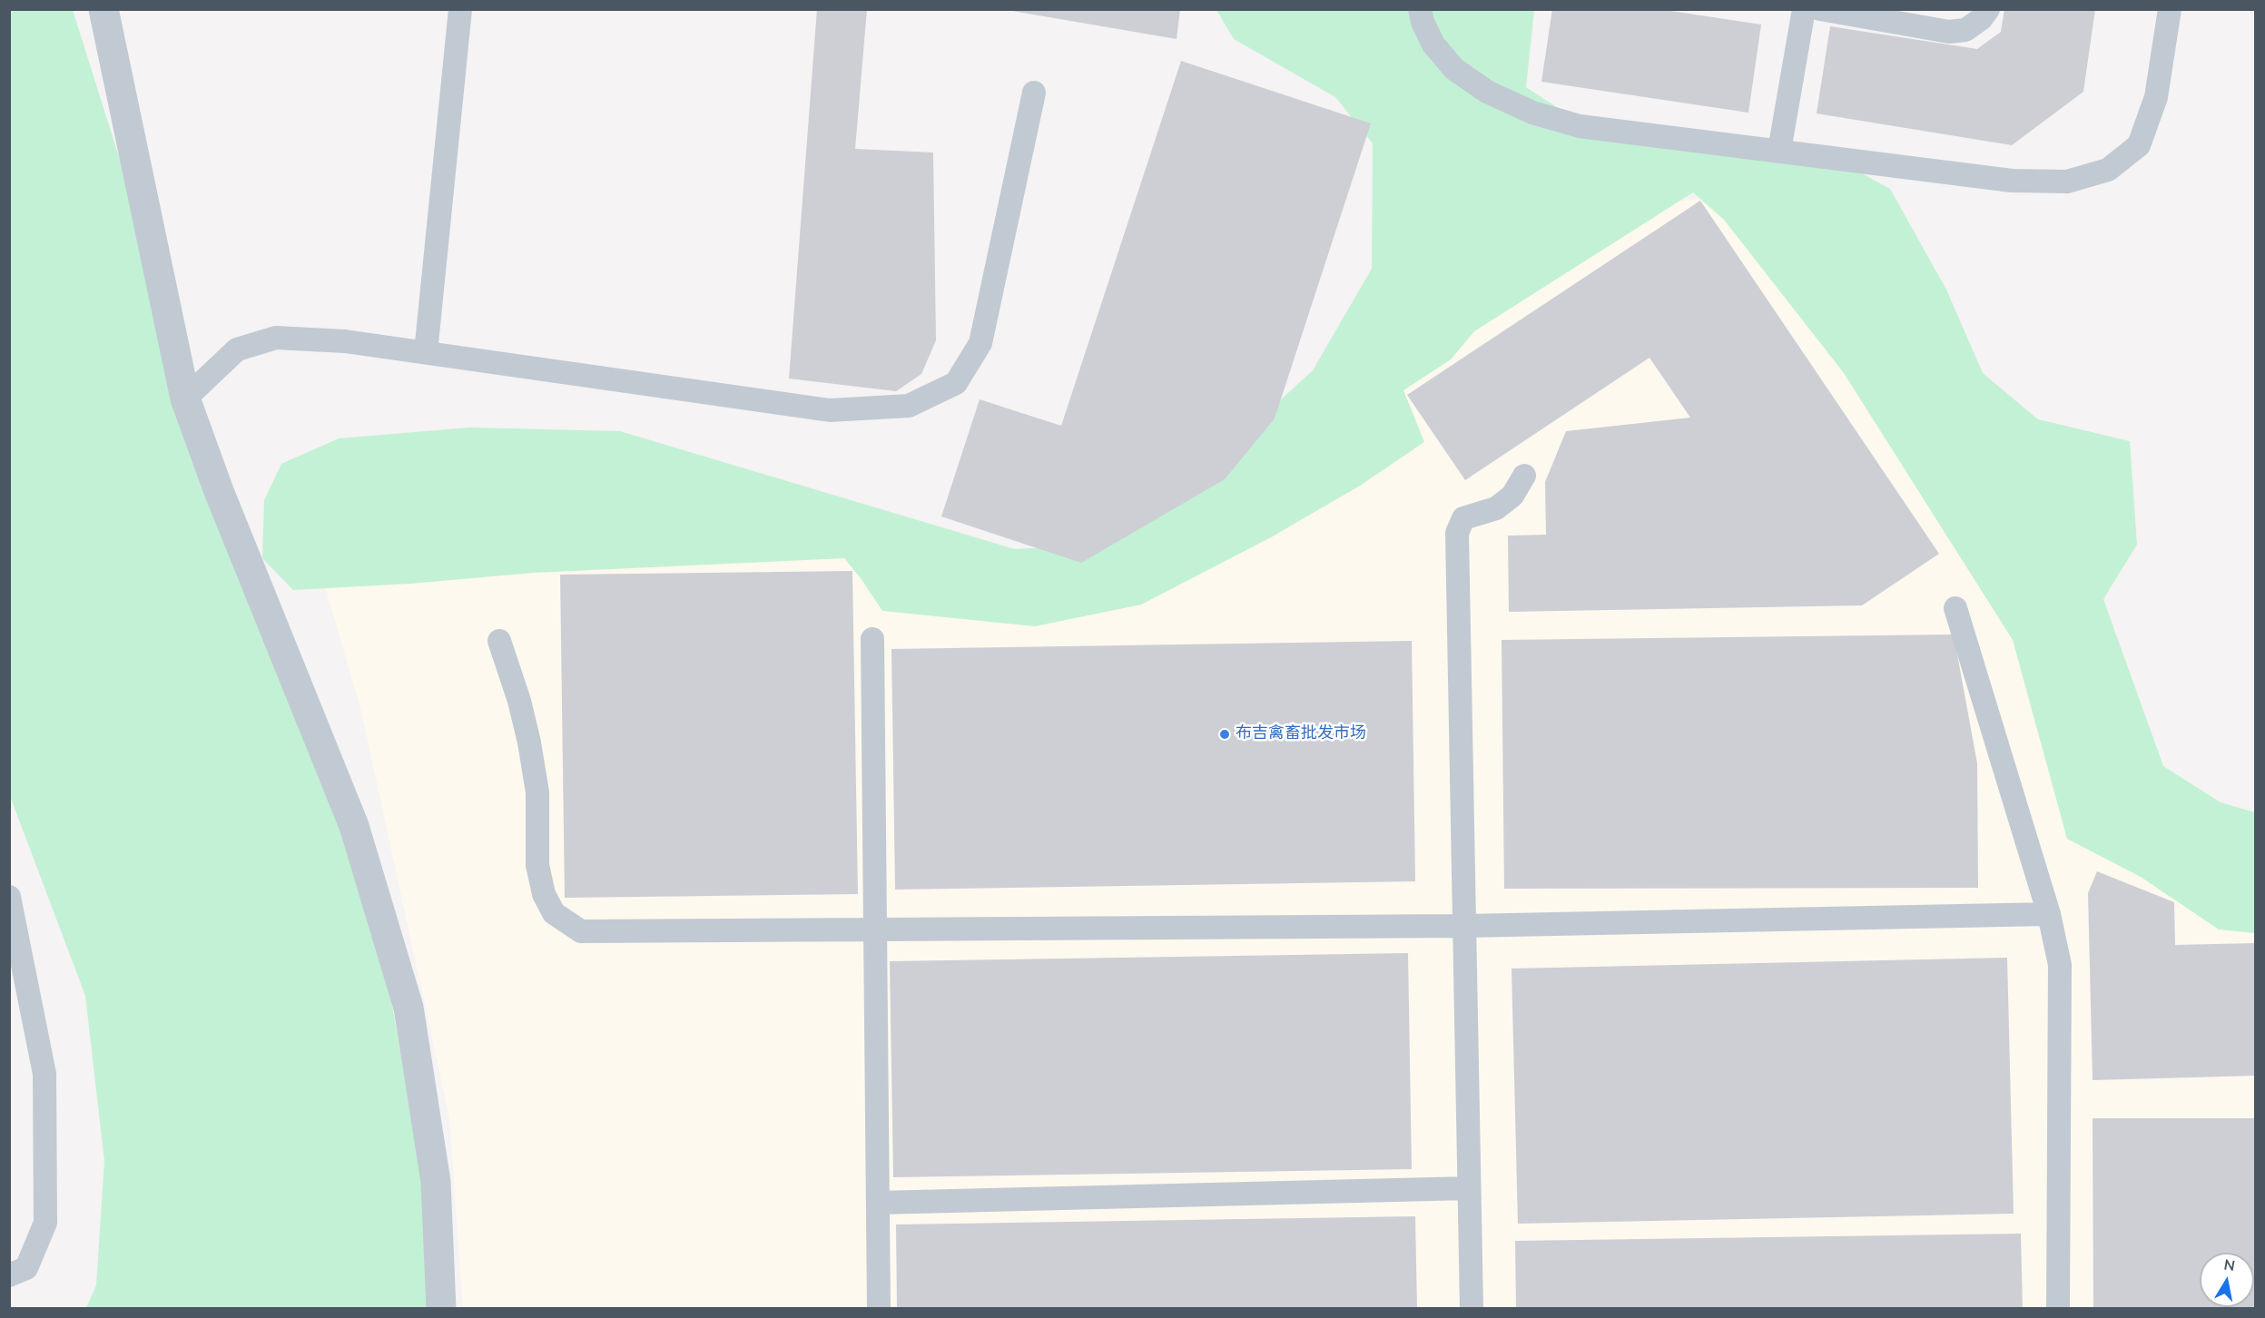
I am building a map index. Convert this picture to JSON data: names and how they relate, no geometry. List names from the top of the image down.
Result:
{
  "places": ["布吉禽畜批发市场"],
  "north": "top"
}
